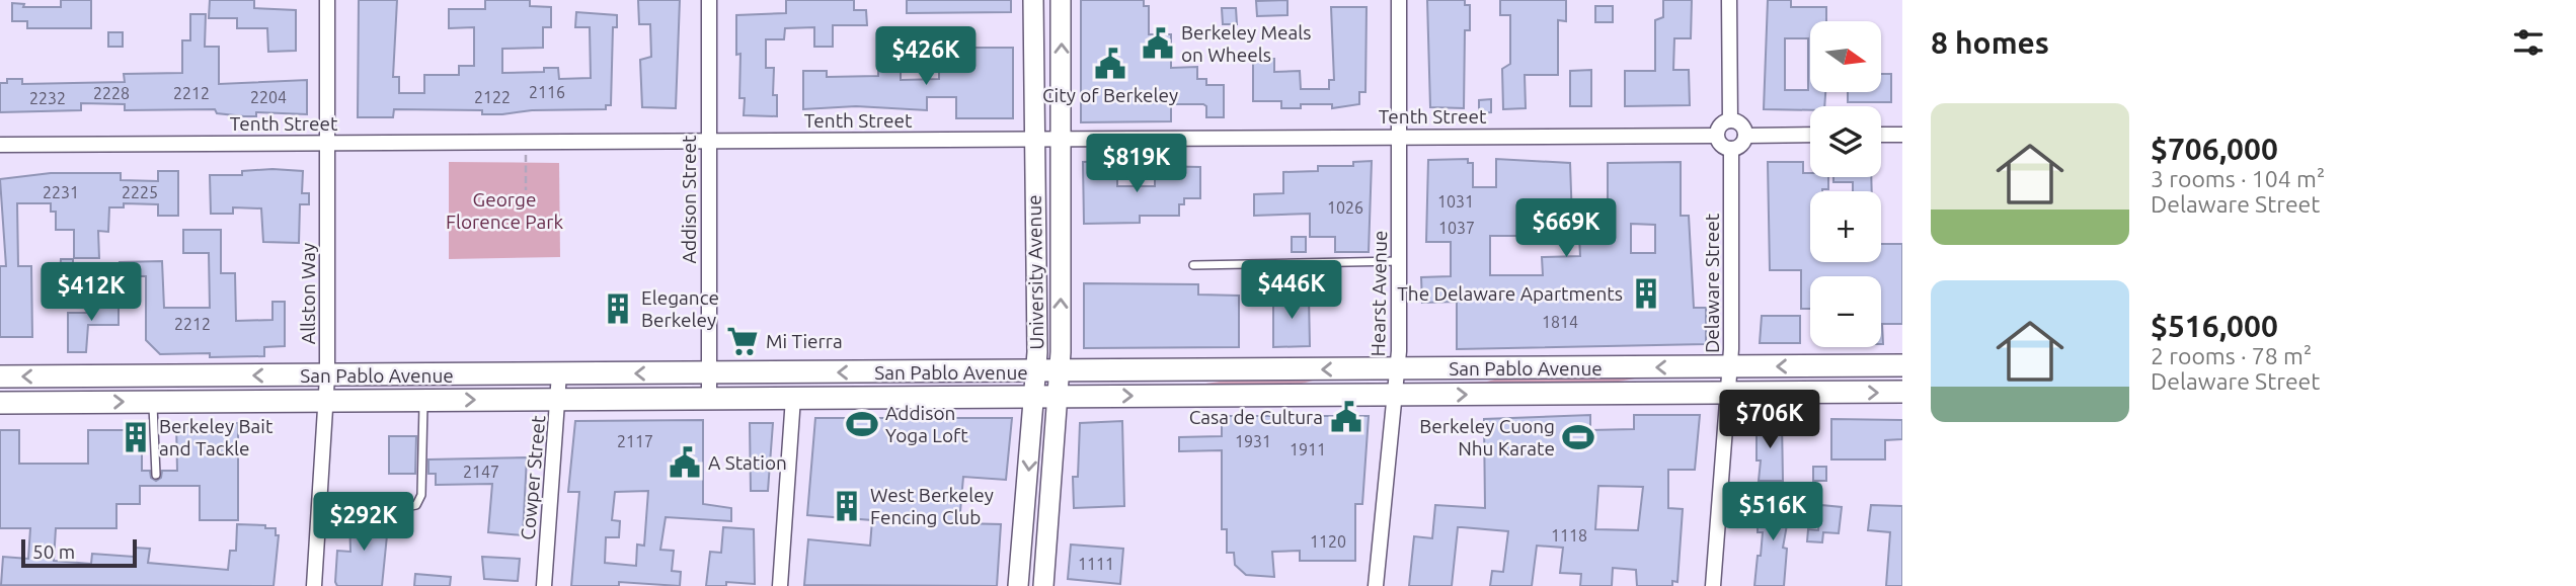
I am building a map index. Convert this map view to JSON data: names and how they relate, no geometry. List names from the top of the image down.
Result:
{
  "streets": {
    "main road": ["University Avenue", "San Pablo Avenue"],
    "street": [
      "Tenth Street",
      "Addison Street",
      "Delaware Street",
      "Allston Way",
      "Hearst Avenue",
      "Cowper Street"
    ]
  },
  "crossings": [
    ["Tenth Street", "Addison Street"],
    ["Tenth Street", "University Avenue"],
    ["Tenth Street", "Delaware Street"],
    ["Tenth Street", "Allston Way"],
    ["Tenth Street", "Hearst Avenue"],
    ["Addison Street", "San Pablo Avenue"],
    ["University Avenue", "San Pablo Avenue"],
    ["Delaware Street", "San Pablo Avenue"],
    ["Allston Way", "San Pablo Avenue"],
    ["Hearst Avenue", "San Pablo Avenue"],
    ["San Pablo Avenue", "Cowper Street"]
  ],
  "parks": ["George Florence Park"],
  "places": {
    "public building": [
      "Berkeley Meals on Wheels",
      "City of Berkeley",
      "Casa de Cultura",
      "A Station"
    ],
    "building": [
      "The Delaware Apartments",
      "Elegance Berkeley",
      "Berkeley Bait and Tackle",
      "West Berkeley Fencing Club"
    ],
    "supermarket": ["Mi Tierra"],
    "sports": ["Addison Yoga Loft", "Berkeley Cuong Nhu Karate"]
  },
  "house_numbers": [
    "2116",
    "2228",
    "2212",
    "2204",
    "2122",
    "2232",
    "2231",
    "2225",
    "1031",
    "1026",
    "1037",
    "1814",
    "2212",
    "2117",
    "1931",
    "1911",
    "2147",
    "1118",
    "1120",
    "1111"
  ],
  "scale_bar": "50 m",
  "north": "right",
  "page": {
    "heading": "8 homes",
    "map_buttons": ["+", "−"],
    "price": [
      "$426K",
      "$819K",
      "$669K",
      "$446K",
      "$412K",
      "$706K",
      "$516K",
      "$292K"
    ],
    "list": [
      {
        "name": "$706,000",
        "note": "3 rooms · 104 m² · Delaware Street"
      },
      {
        "name": "$516,000",
        "note": "2 rooms · 78 m² · Delaware Street"
      }
    ],
    "scale": "50 m"
  }
}
